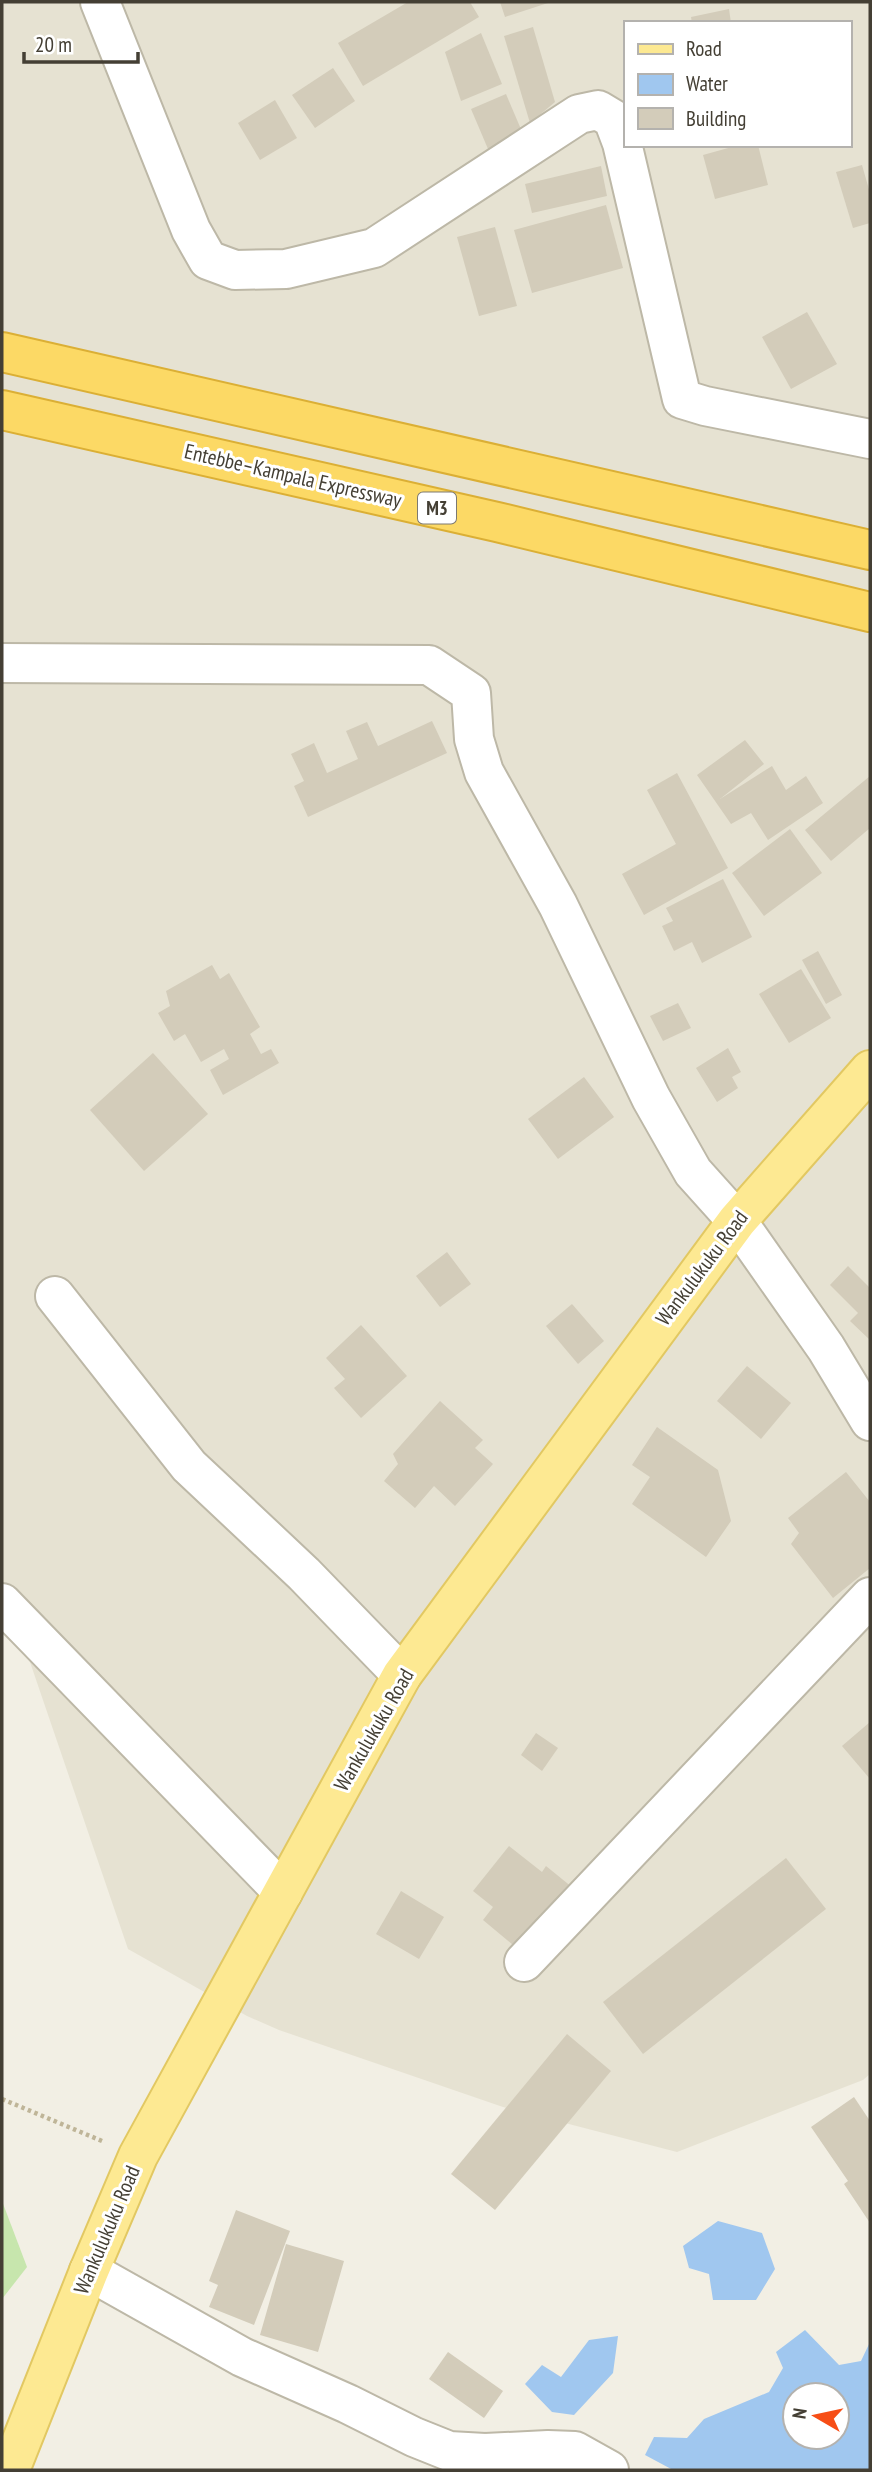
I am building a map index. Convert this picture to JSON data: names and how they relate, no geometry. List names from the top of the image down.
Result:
{
  "streets": {
    "highway": ["Entebbe–Kampala Expressway", "M3"],
    "main road": ["Wankulukuku Road"]
  },
  "legend": ["Road", "Water", "Building"],
  "scale_bar": "20 m",
  "north": "left"
}
